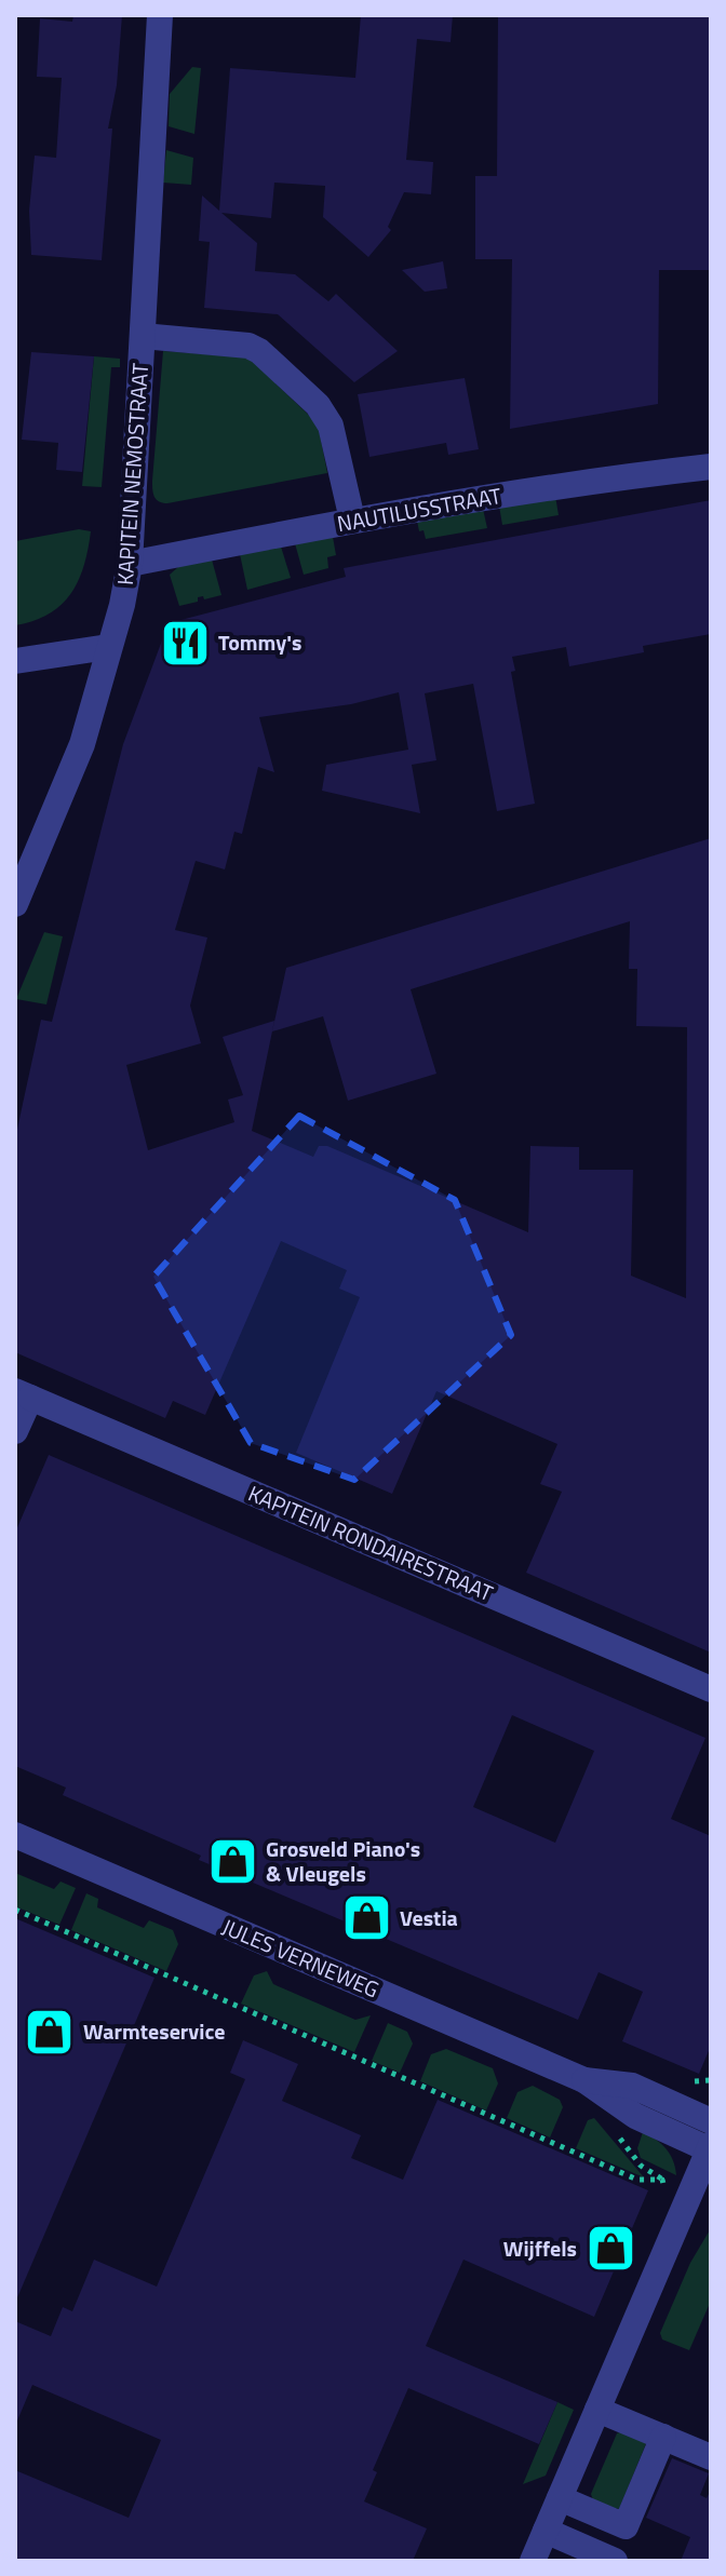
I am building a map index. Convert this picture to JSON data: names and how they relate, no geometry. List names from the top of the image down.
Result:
{
  "streets": {
    "street": [
      "KAPITEIN NEMOSTRAAT",
      "NAUTILUSSTRAAT",
      "KAPITEIN RONDAIRESTRAAT",
      "JULES VERNEWEG"
    ]
  },
  "crossings": [
    ["KAPITEIN NEMOSTRAAT", "NAUTILUSSTRAAT"]
  ],
  "places": {
    "restaurant": ["Tommy's"],
    "shop": [
      "Grosveld Piano's & Vleugels",
      "Vestia",
      "Warmteservice",
      "Wijffels"
    ]
  }
}
